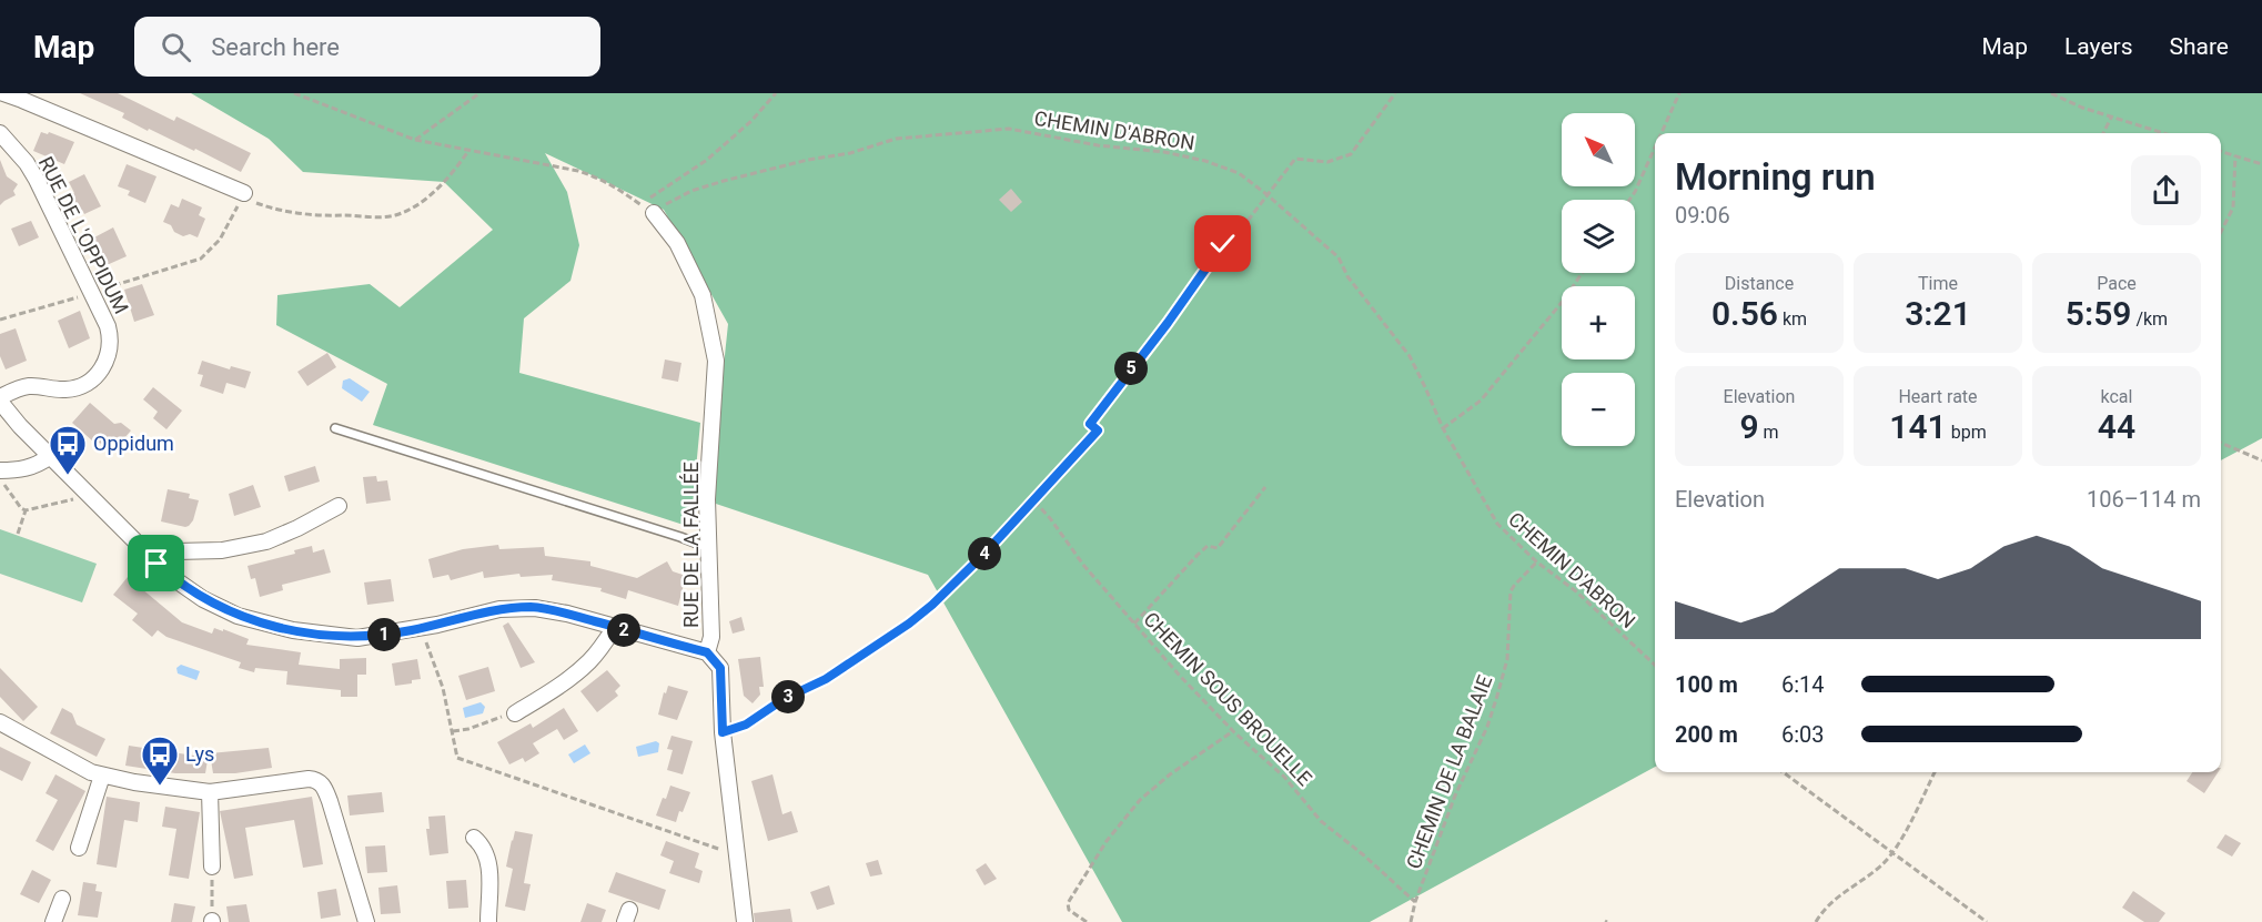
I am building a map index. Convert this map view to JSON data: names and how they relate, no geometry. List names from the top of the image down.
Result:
{
  "streets": {
    "street": ["RUE DE L'OPPIDUM", "RUE DE LA FALLÉE"],
    "path": ["CHEMIN D'ABRON", "CHEMIN SOUS BROUELLE", "CHEMIN DE LA BALAIE"]
  },
  "crossings": [
    ["CHEMIN D'ABRON", "RUE DE LA FALLÉE"],
    ["CHEMIN D'ABRON", "CHEMIN DE LA BALAIE"],
    ["CHEMIN SOUS BROUELLE", "CHEMIN DE LA BALAIE"]
  ],
  "places": {
    "bus stop": ["Oppidum", "Lys"]
  },
  "north": "top left",
  "page": {
    "header": "Map",
    "search": "Search here",
    "nav": ["Map", "Layers", "Share"],
    "map_buttons": ["+", "−"],
    "heading": ["Morning run", "09:06"],
    "stats": [
      ["Distance", "0.56 km"],
      ["Time", "3:21"],
      ["Pace", "5:59 /km"],
      ["Elevation", "9 m"],
      ["Heart rate", "141 bpm"],
      ["kcal", "44"]
    ],
    "pins": [
      "5",
      "4",
      "2",
      "1",
      "3"
    ],
    "chart": ["Elevation", "106–114 m"],
    "list": [
      {
        "name": "100 m",
        "note": "6:14"
      },
      {
        "name": "200 m",
        "note": "6:03"
      }
    ]
  }
}
